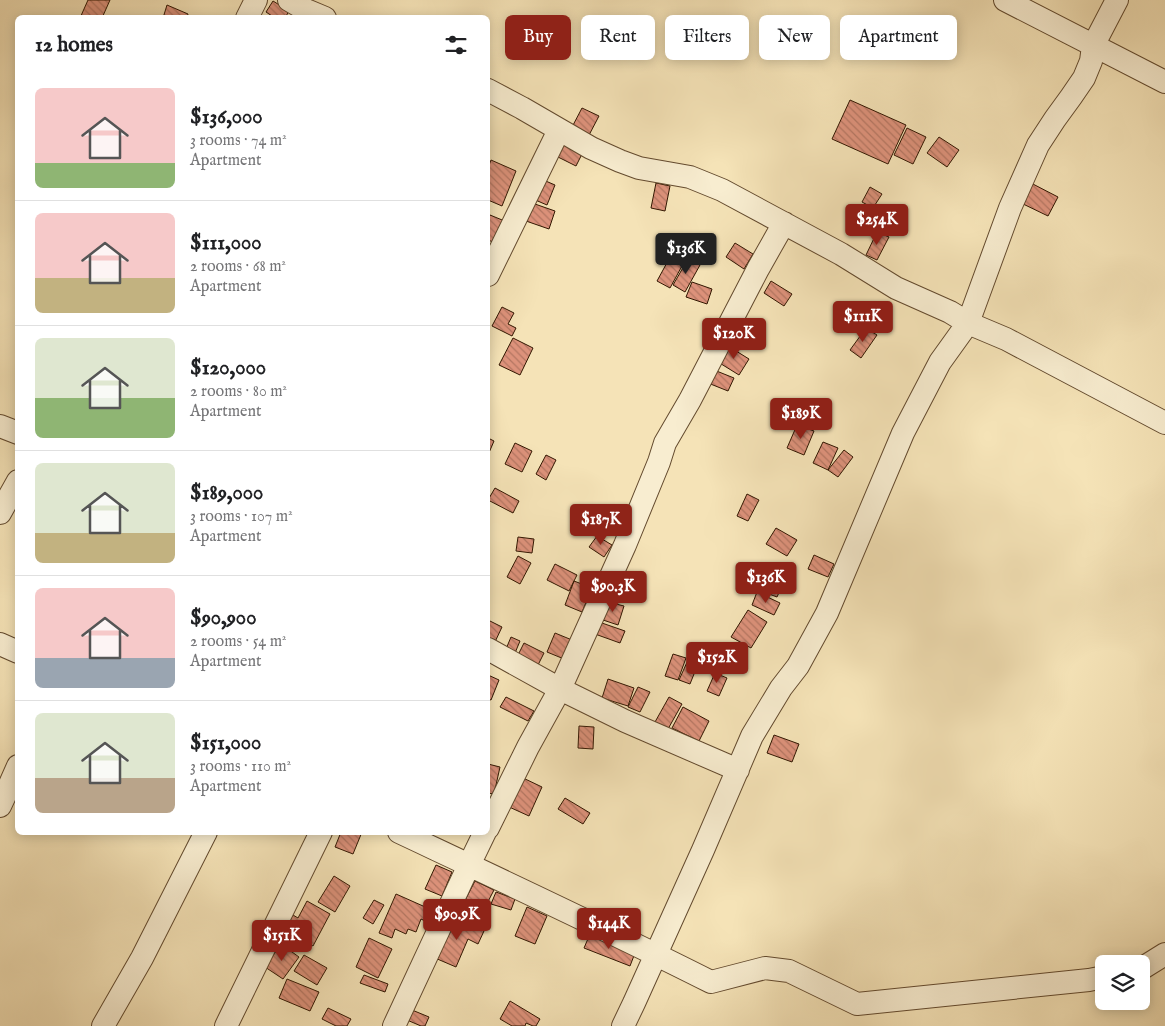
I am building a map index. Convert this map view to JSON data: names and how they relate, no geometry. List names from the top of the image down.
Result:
{
  "page": {
    "chip": [
      "Buy",
      "Rent",
      "Filters",
      "New",
      "Apartment"
    ],
    "heading": "12 homes",
    "list": [
      {
        "name": "$136,000",
        "note": "3 rooms · 74 m² · Apartment"
      },
      {
        "name": "$111,000",
        "note": "2 rooms · 68 m² · Apartment"
      },
      {
        "name": "$120,000",
        "note": "2 rooms · 80 m² · Apartment"
      },
      {
        "name": "$189,000",
        "note": "3 rooms · 107 m² · Apartment"
      },
      {
        "name": "$90,900",
        "note": "2 rooms · 54 m² · Apartment"
      },
      {
        "name": "$151,000",
        "note": "3 rooms · 110 m² · Apartment"
      }
    ],
    "price": [
      "$254K",
      "$136K",
      "$111K",
      "$120K",
      "$189K",
      "$187K",
      "$136K",
      "$90.3K",
      "$152K",
      "$90.9K",
      "$144K",
      "$151K"
    ]
  }
}
